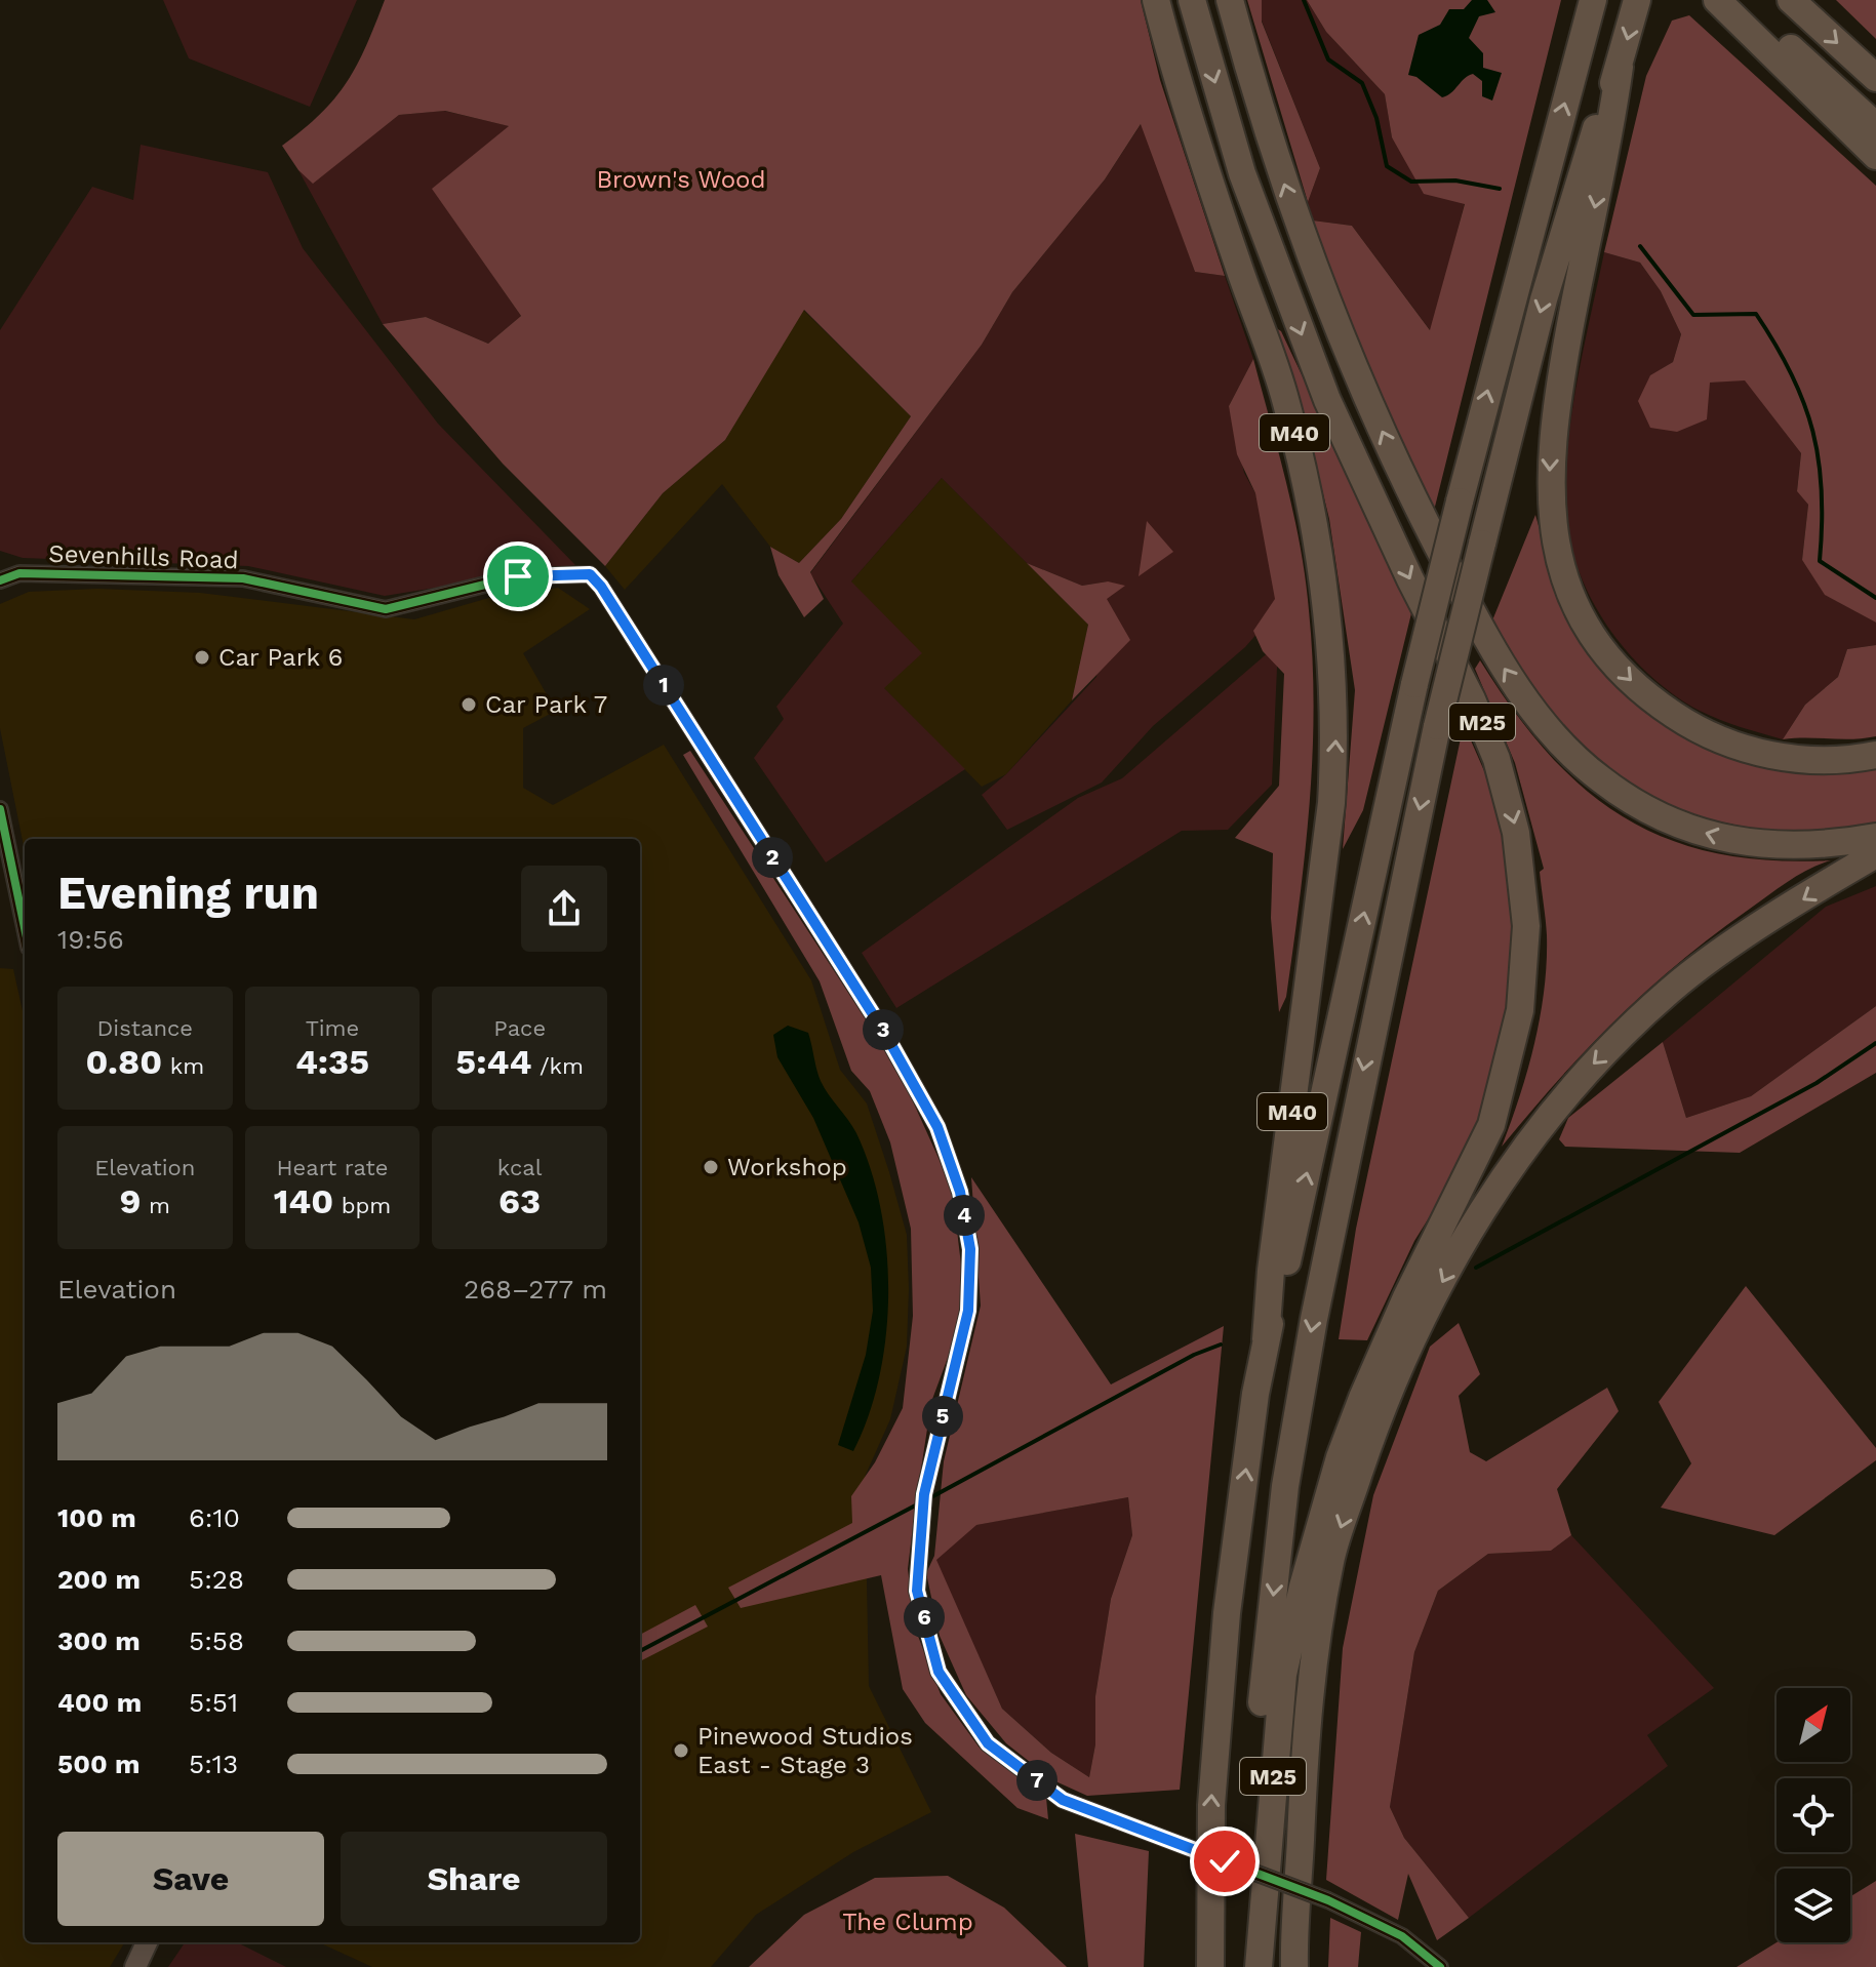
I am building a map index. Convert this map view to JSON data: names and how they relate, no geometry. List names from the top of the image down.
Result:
{
  "streets": {
    "highway": ["M40", "M25"],
    "street": ["Sevenhills Road"]
  },
  "crossings": [
    ["M40", "M25"]
  ],
  "parks": ["Brown's Wood", "The Clump"],
  "places": [
    "Car Park 6",
    "Car Park 7",
    "Workshop",
    "Pinewood Studios East - Stage 3"
  ],
  "north": "top right",
  "page": {
    "pins": [
      "1",
      "2",
      "3",
      "4",
      "5",
      "6",
      "7"
    ],
    "heading": ["Evening run", "19:56"],
    "stats": [
      ["Distance", "0.80 km"],
      ["Time", "4:35"],
      ["Pace", "5:44 /km"],
      ["Elevation", "9 m"],
      ["Heart rate", "140 bpm"],
      ["kcal", "63"]
    ],
    "chart": ["Elevation", "268–277 m"],
    "list": [
      {
        "name": "100 m",
        "note": "6:10"
      },
      {
        "name": "200 m",
        "note": "5:28"
      },
      {
        "name": "300 m",
        "note": "5:58"
      },
      {
        "name": "400 m",
        "note": "5:51"
      },
      {
        "name": "500 m",
        "note": "5:13"
      }
    ],
    "buttons": ["Save", "Share"]
  }
}
